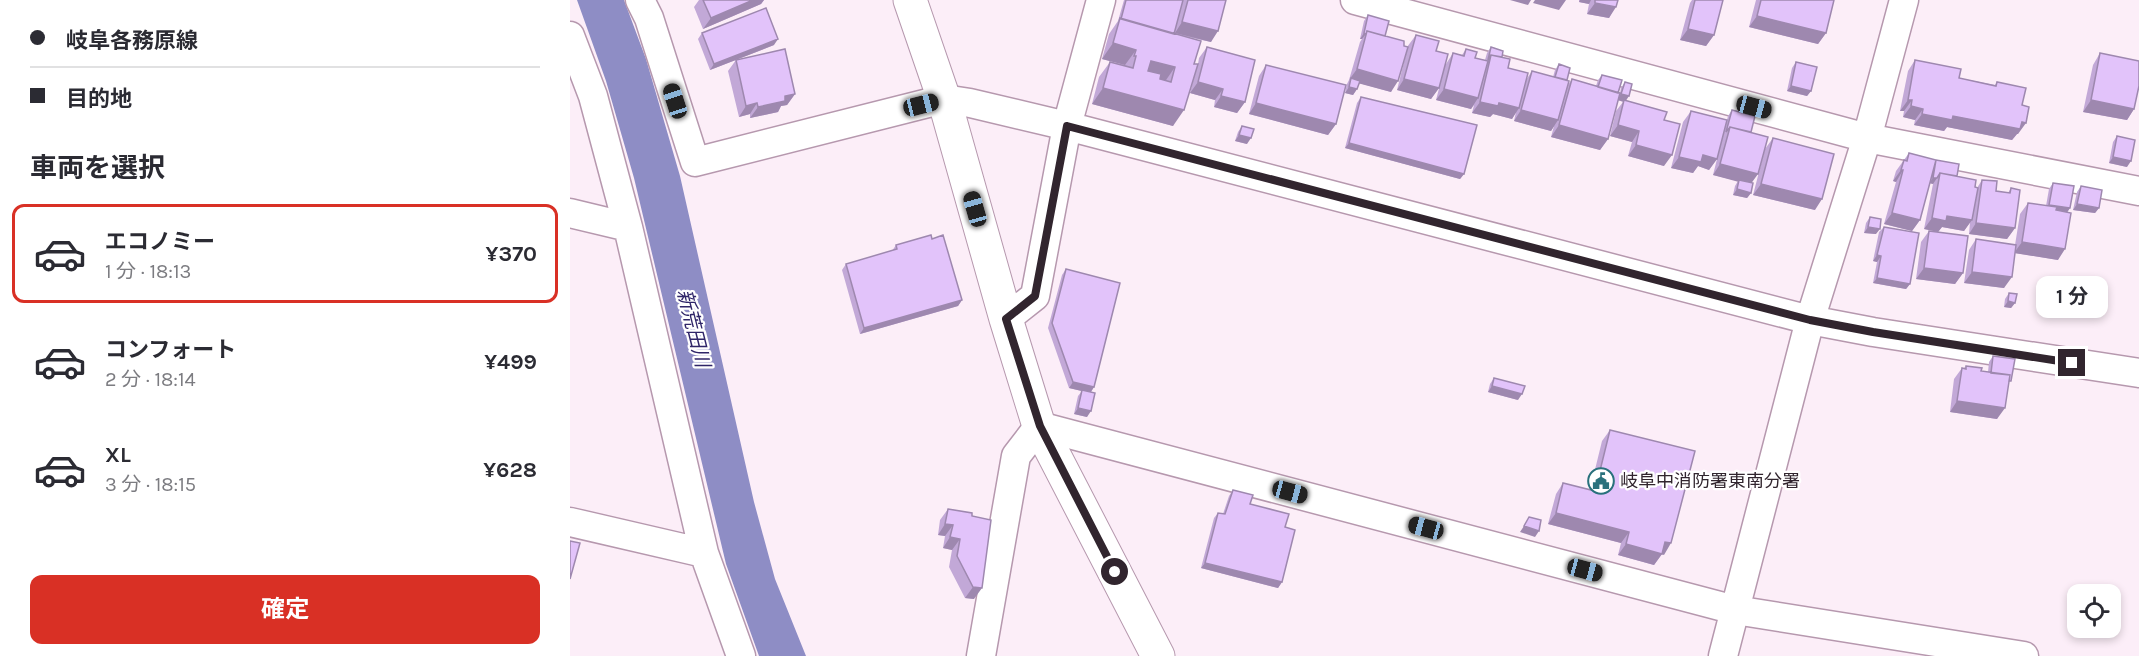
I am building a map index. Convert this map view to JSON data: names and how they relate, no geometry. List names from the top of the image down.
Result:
{
  "water": ["新荒田川"],
  "places": {
    "public building": ["岐阜中消防署東南分署"]
  },
  "page": {
    "banner": ["岐阜各務原線", "目的地"],
    "heading": "車両を選択",
    "list": [
      {
        "name": "エコノミー",
        "note": "1 分 · 18:13",
        "value": "¥370"
      },
      {
        "name": "コンフォート",
        "note": "2 分 · 18:14",
        "value": "¥499"
      },
      {
        "name": "XL",
        "note": "3 分 · 18:15",
        "value": "¥628"
      }
    ],
    "bubble": "1 分",
    "buttons": "確定"
  }
}
